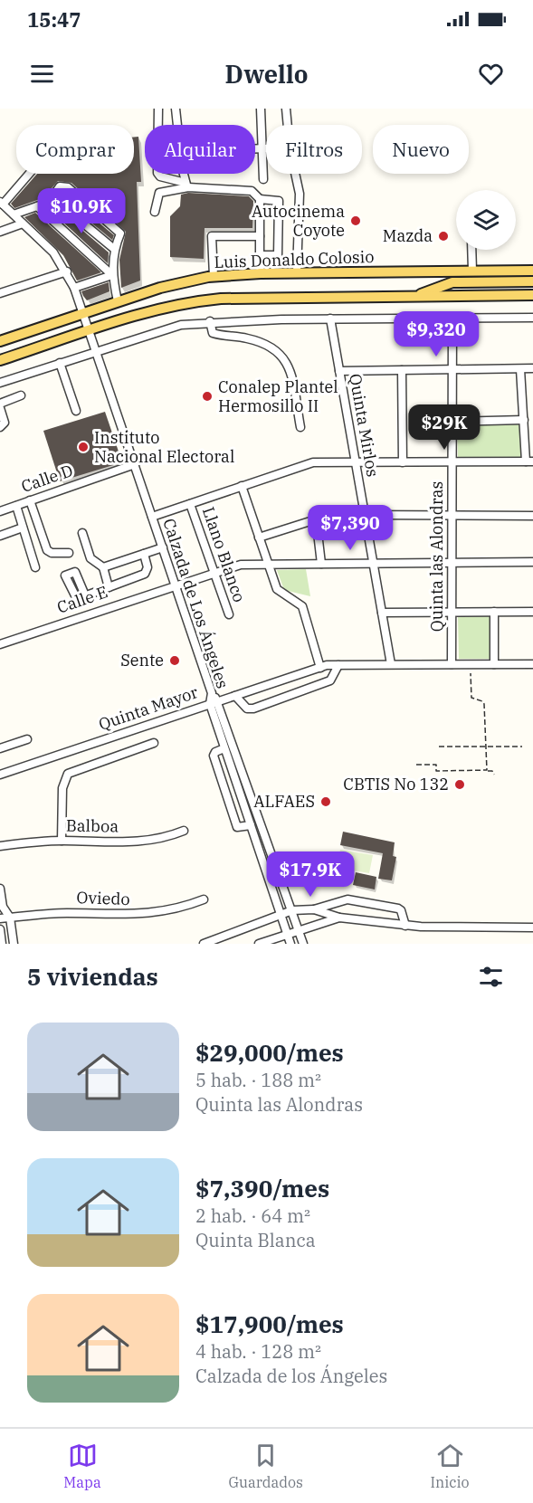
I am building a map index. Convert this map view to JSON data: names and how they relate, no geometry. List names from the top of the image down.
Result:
{
  "streets": {
    "main road": ["Luis Donaldo Colosio"],
    "street": [
      "Quinta Mirlos",
      "Calle D",
      "Llano Blanco",
      "Quinta las Alondras",
      "Calle E",
      "Calzada de Los Ángeles",
      "Quinta Mayor",
      "Balboa",
      "Oviedo"
    ]
  },
  "crossings": [
    ["Luis Donaldo Colosio", "Calzada de Los Ángeles"],
    ["Quinta Mirlos", "Calle E"],
    ["Quinta Mirlos", "Quinta Mayor"],
    ["Calle D", "Calzada de Los Ángeles"],
    ["Llano Blanco", "Calle E"],
    ["Quinta las Alondras", "Calle E"],
    ["Quinta las Alondras", "Quinta Mayor"],
    ["Calle E", "Calzada de Los Ángeles"],
    ["Calzada de Los Ángeles", "Quinta Mayor"]
  ],
  "places": [
    "Autocinema Coyote",
    "Mazda",
    "Conalep Plantel Hermosillo II",
    "Instituto Nacional Electoral",
    "Sente",
    "CBTIS No 132",
    "ALFAES"
  ],
  "page": {
    "status": "15:47",
    "header": "Dwello",
    "chip": [
      "Comprar",
      "Alquilar",
      "Filtros",
      "Nuevo"
    ],
    "price": [
      "$10.9K",
      "$9,320",
      "$29K",
      "$7,390",
      "$17.9K"
    ],
    "heading": "5 viviendas",
    "list": [
      {
        "name": "$29,000/mes",
        "note": "5 hab. · 188 m² · Quinta las Alondras"
      },
      {
        "name": "$7,390/mes",
        "note": "2 hab. · 64 m² · Quinta Blanca"
      },
      {
        "name": "$17,900/mes",
        "note": "4 hab. · 128 m² · Calzada de los Ángeles"
      }
    ],
    "tabs": ["Mapa", "Guardados", "Inicio"]
  }
}
